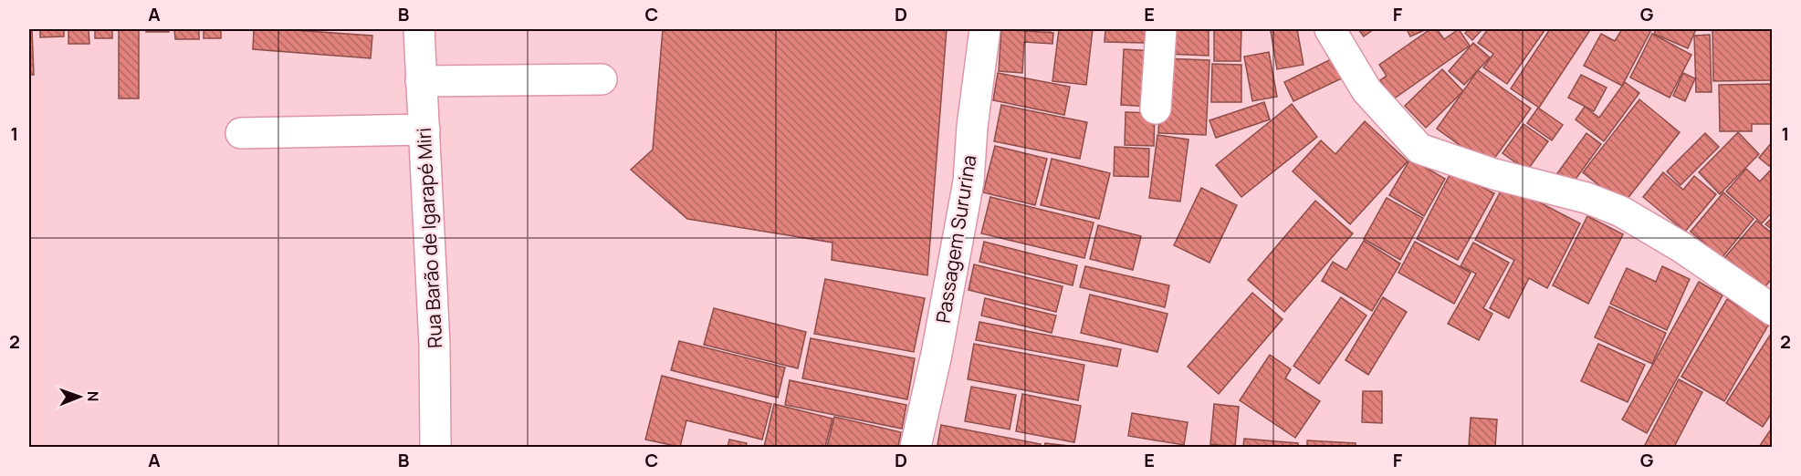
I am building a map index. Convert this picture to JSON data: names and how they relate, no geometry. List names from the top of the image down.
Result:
{
  "streets": {
    "street": ["Rua Barão de Igarapé Miri", "Passagem Sururina"]
  },
  "north": "right",
  "grid": {
    "columns": [
      "A",
      "B",
      "C",
      "D",
      "E",
      "F",
      "G"
    ],
    "rows": ["1", "2"]
  }
}
